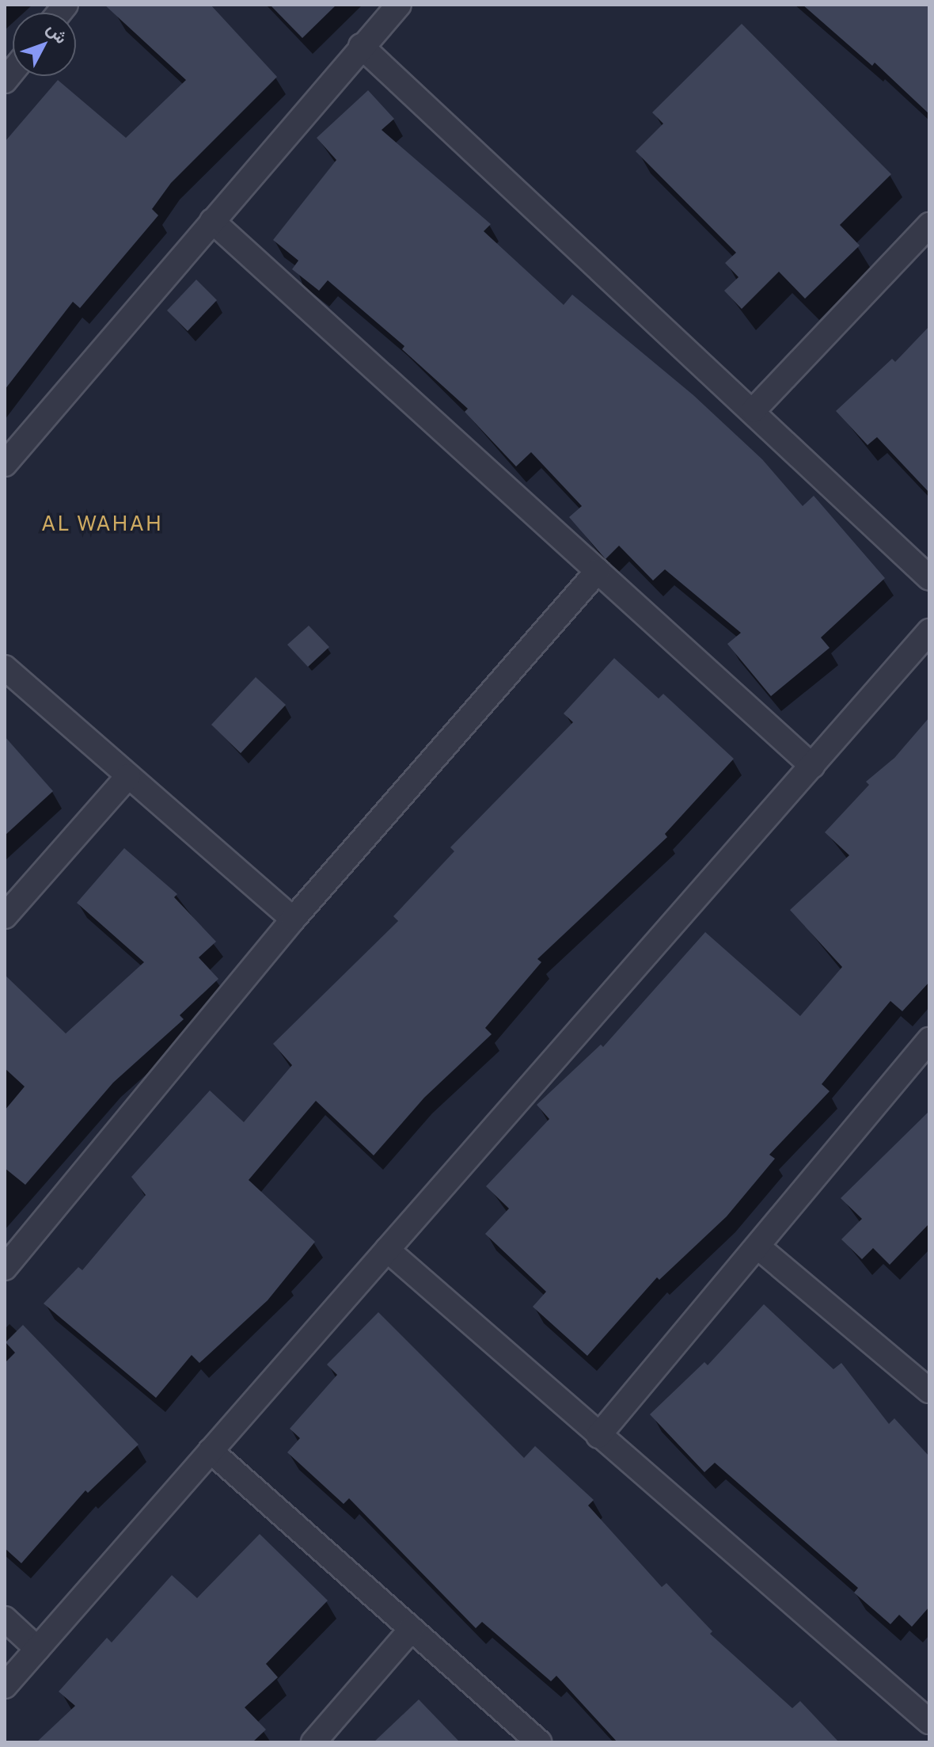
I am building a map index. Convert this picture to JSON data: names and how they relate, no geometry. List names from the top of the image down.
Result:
{
  "districts": ["AL WAHAH"],
  "north": "top right"
}
